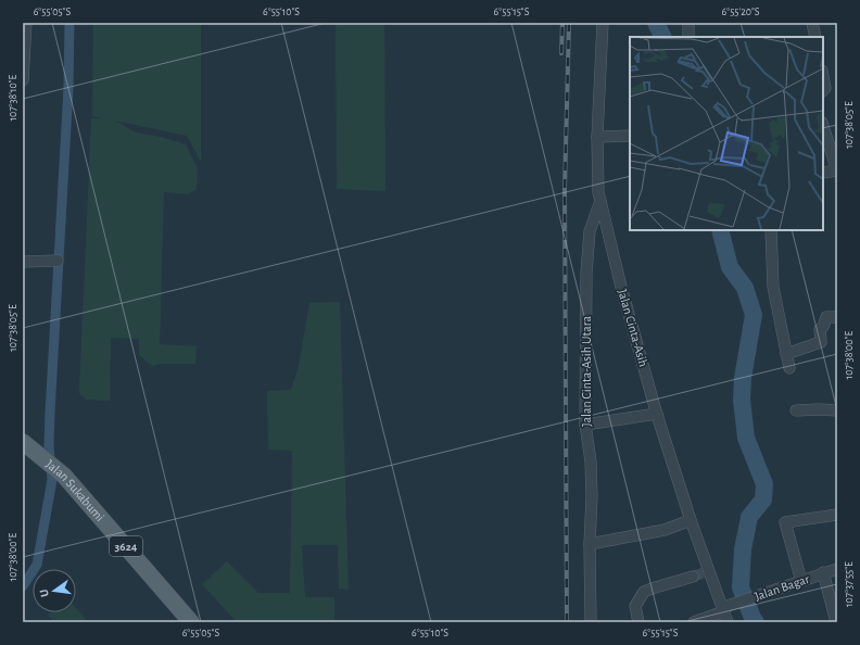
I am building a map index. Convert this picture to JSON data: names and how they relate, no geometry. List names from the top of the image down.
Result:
{
  "streets": {
    "main road": ["Jalan Sukabumi", "3624"],
    "street": ["Jalan Cinta-Asih", "Jalan Cinta-Asih Utara", "Jalan Bagar"]
  },
  "crossings": [
    ["Jalan Cinta-Asih", "Jalan Cinta-Asih Utara"],
    ["Jalan Cinta-Asih", "Jalan Bagar"]
  ],
  "north": "left",
  "coordinates": [
    "6°55'05\"S",
    "6°55'10\"S",
    "6°55'15\"S",
    "6°55'20\"S",
    "107°38'10\"E",
    "107°38'05\"E",
    "107°38'00\"E",
    "107°37'55\"E"
  ]
}
